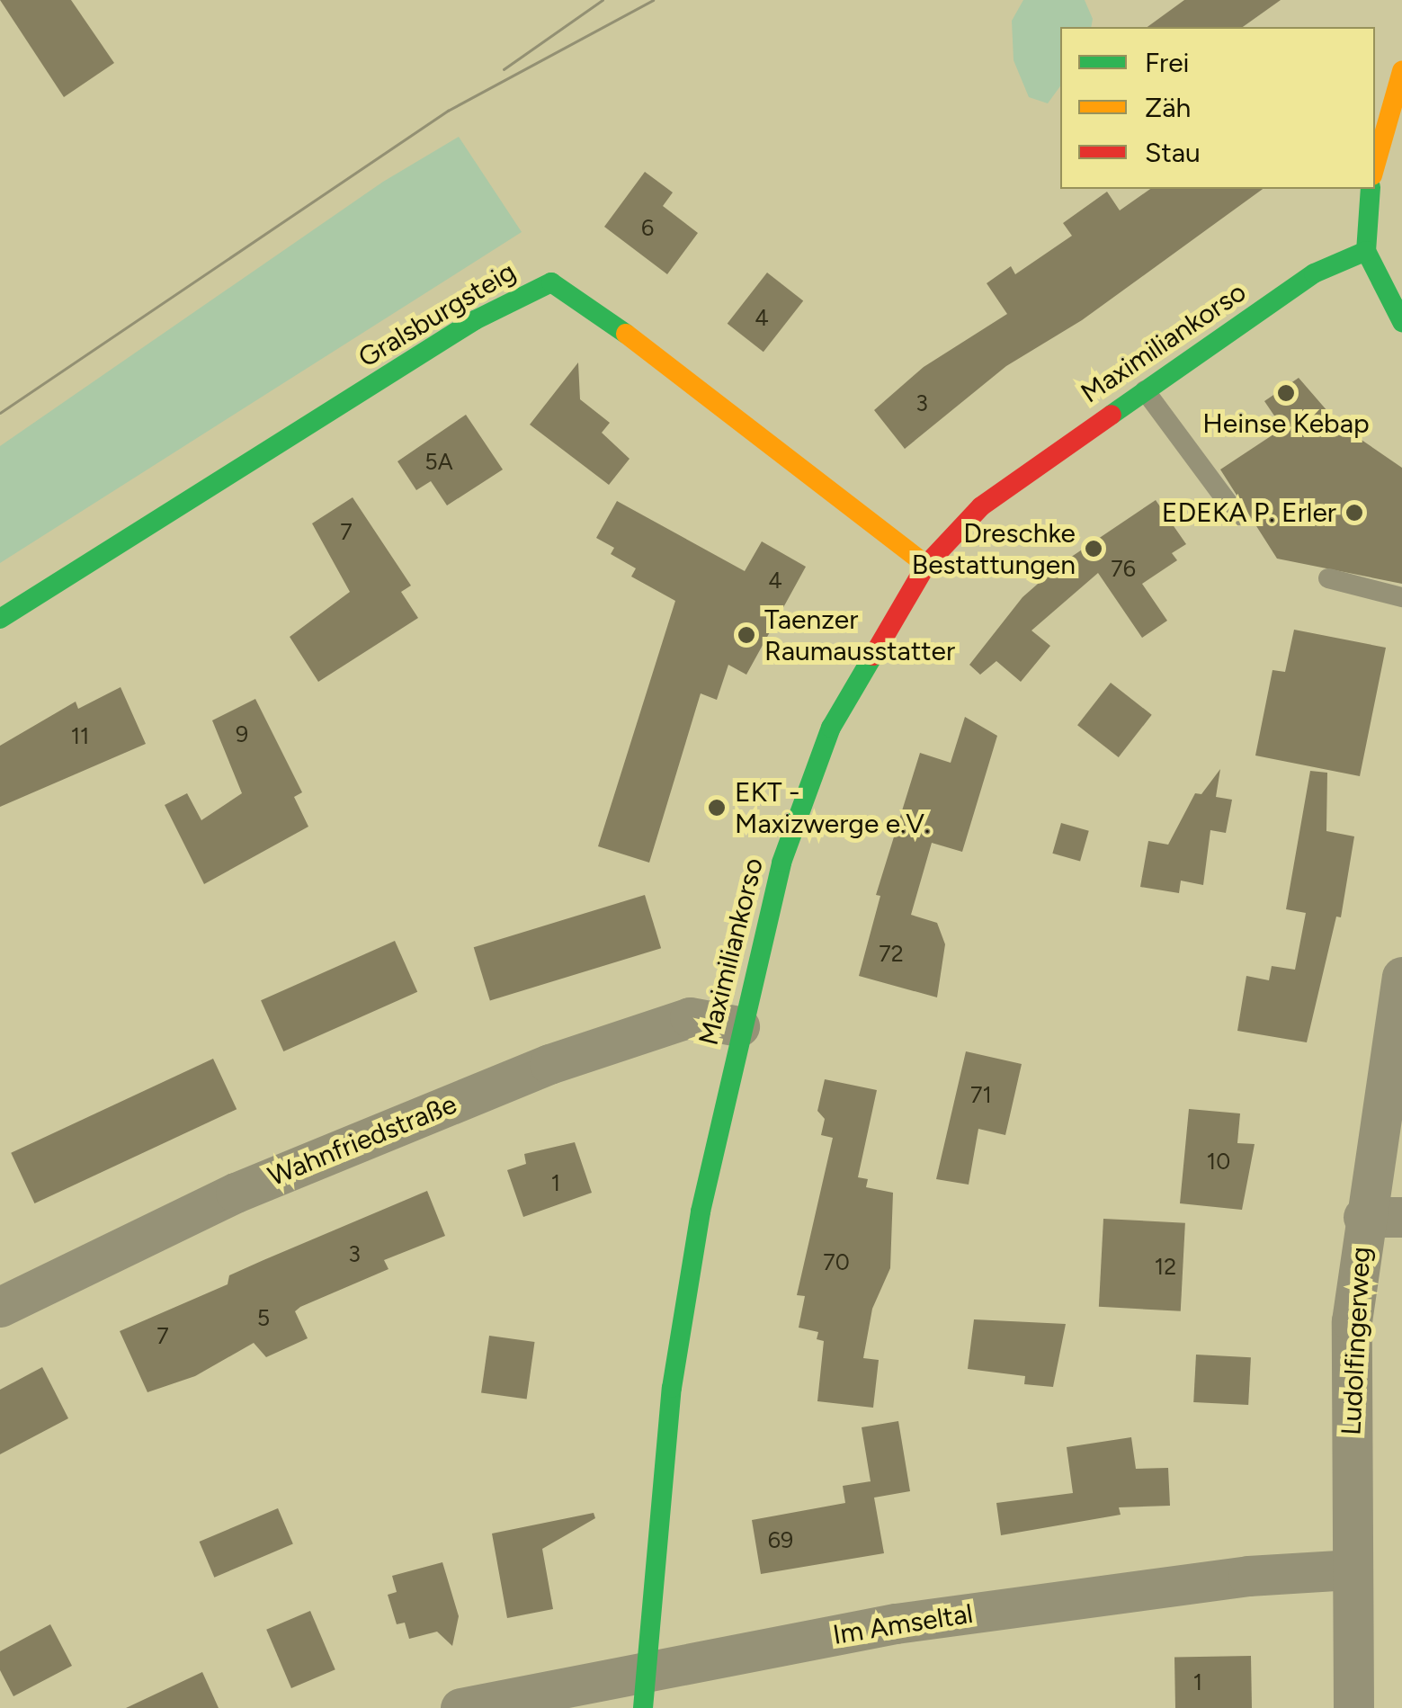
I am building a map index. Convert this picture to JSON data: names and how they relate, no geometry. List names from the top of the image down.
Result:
{
  "streets": {
    "street": [
      "Gralsburgsteig",
      "Maximiliankorso",
      "Wahnfriedstraße",
      "Ludolfingerweg",
      "Im Amseltal"
    ]
  },
  "crossings": [
    ["Gralsburgsteig", "Maximiliankorso"],
    ["Maximiliankorso", "Wahnfriedstraße"],
    ["Maximiliankorso", "Im Amseltal"],
    ["Ludolfingerweg", "Im Amseltal"]
  ],
  "places": [
    "Heinse Kebap",
    "EDEKA P. Erler",
    "Dreschke Bestattungen",
    "Taenzer Raumausstatter",
    "EKT - Maxizwerge e.V."
  ],
  "house_numbers": [
    "6",
    "4",
    "3",
    "5A",
    "7",
    "76",
    "4",
    "9",
    "11",
    "72",
    "71",
    "10",
    "1",
    "3",
    "70",
    "12",
    "5",
    "7",
    "69",
    "1"
  ],
  "legend": ["Frei", "Zäh", "Stau"]
}
